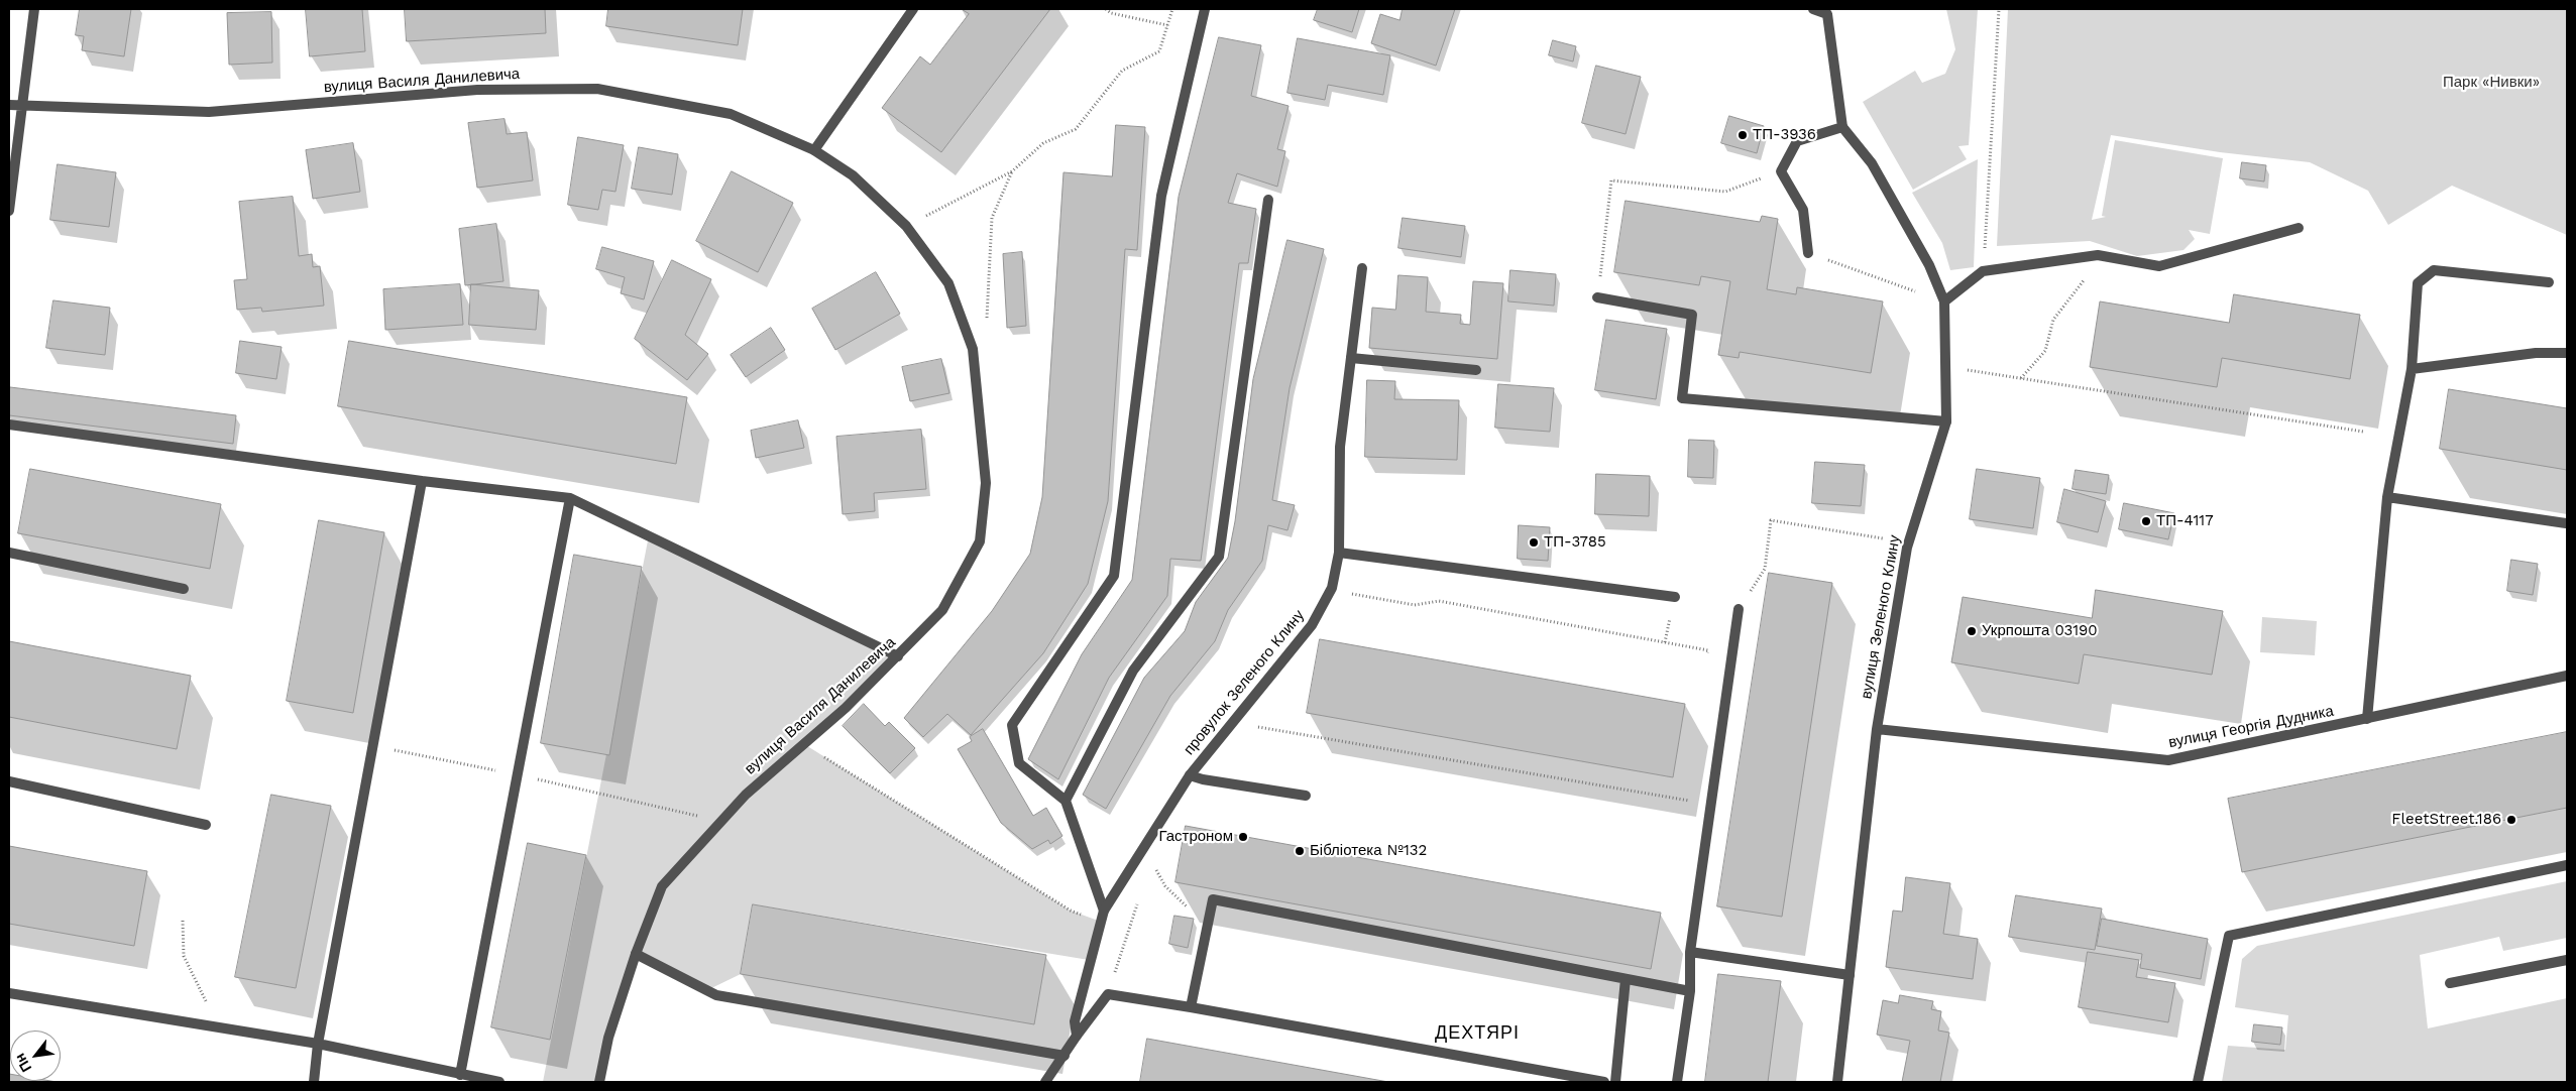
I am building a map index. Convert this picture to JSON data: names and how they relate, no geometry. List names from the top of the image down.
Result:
{
  "streets": {
    "street": [
      "вулиця Василя Данилевича",
      "вулиця Зеленого Клину",
      "провулок Зеленого Клину",
      "вулиця Георгія Дудника"
    ]
  },
  "crossings": [
    ["вулиця Зеленого Клину", "вулиця Георгія Дудника"]
  ],
  "districts": ["ДЕХТЯРІ"],
  "parks": ["Парк «Нивки»"],
  "places": [
    "ТП-3936",
    "ТП-4117",
    "ТП-3785",
    "Укрпошта 03190",
    "FleetStreet.186",
    "Гастроном",
    "Бібліотека №132"
  ],
  "north": "bottom left"
}
